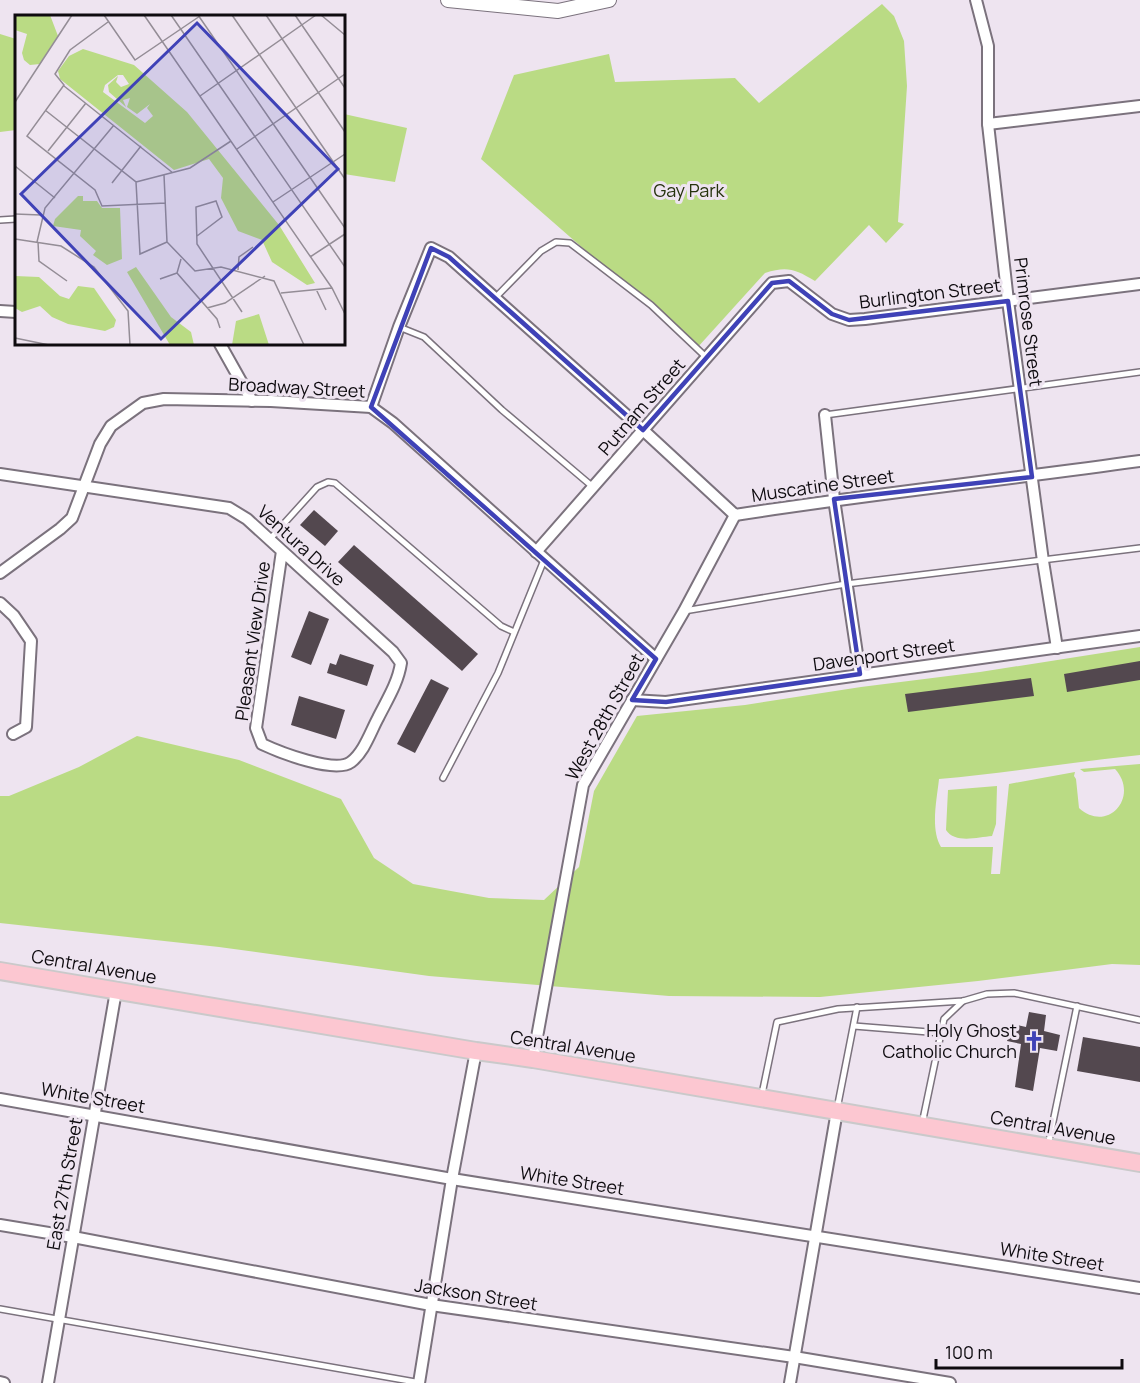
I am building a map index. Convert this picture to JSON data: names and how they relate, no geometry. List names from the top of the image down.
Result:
{
  "streets": {
    "main road": ["Central Avenue"],
    "street": [
      "Burlington Street",
      "Primrose Street",
      "Broadway Street",
      "Putnam Street",
      "Muscatine Street",
      "Ventura Drive",
      "Pleasant View Drive",
      "Davenport Street",
      "West 28th Street",
      "White Street",
      "East 27th Street",
      "Jackson Street"
    ]
  },
  "crossings": [
    ["Burlington Street", "Primrose Street"],
    ["Burlington Street", "Putnam Street"],
    ["Primrose Street", "Muscatine Street"],
    ["Primrose Street", "Davenport Street"],
    ["Broadway Street", "Putnam Street"],
    ["Broadway Street", "Ventura Drive"],
    ["Broadway Street", "West 28th Street"],
    ["Putnam Street", "Muscatine Street"],
    ["Muscatine Street", "West 28th Street"],
    ["Ventura Drive", "Pleasant View Drive"],
    ["Davenport Street", "West 28th Street"],
    ["West 28th Street", "Central Avenue"],
    ["Central Avenue", "East 27th Street"],
    ["White Street", "East 27th Street"],
    ["East 27th Street", "Jackson Street"]
  ],
  "parks": ["Gay Park"],
  "places": {
    "church": ["Holy Ghost Catholic Church"]
  },
  "scale_bar": "100 m"
}
